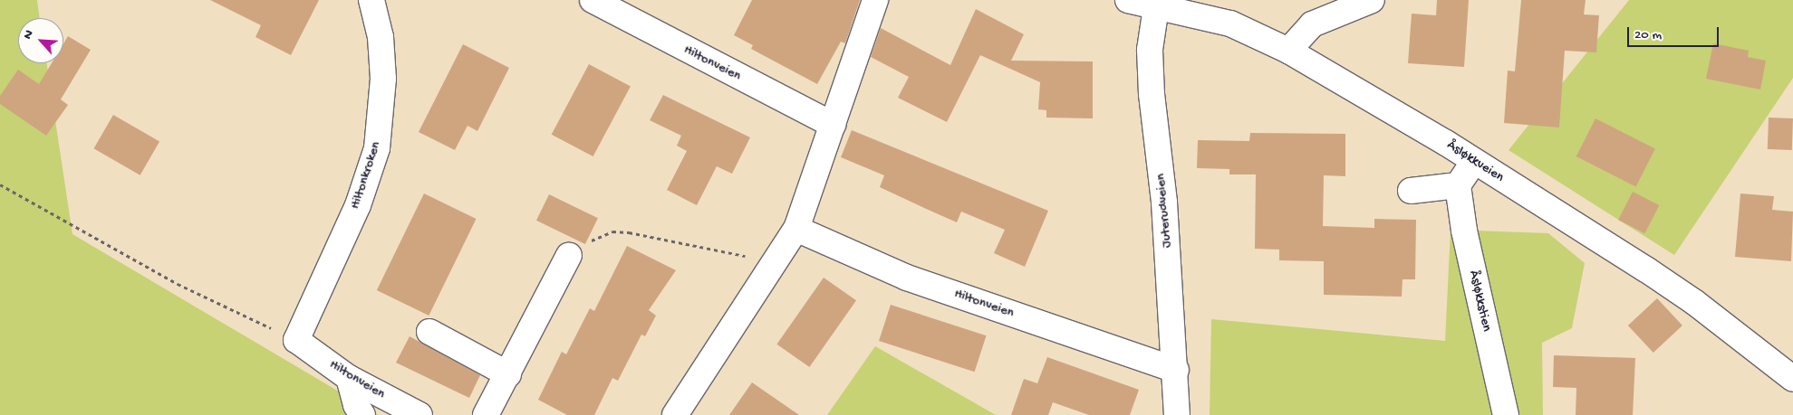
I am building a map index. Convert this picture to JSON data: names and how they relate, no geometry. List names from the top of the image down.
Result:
{
  "streets": {
    "street": [
      "Hiltonveien",
      "Åsløkkveien",
      "Hiltonkroken",
      "Juterudveien",
      "Åsløkkstien"
    ]
  },
  "crossings": [
    ["Hiltonveien", "Hiltonkroken"],
    ["Hiltonveien", "Juterudveien"],
    ["Åsløkkveien", "Juterudveien"]
  ],
  "scale_bar": "20 m",
  "north": "top left"
}
